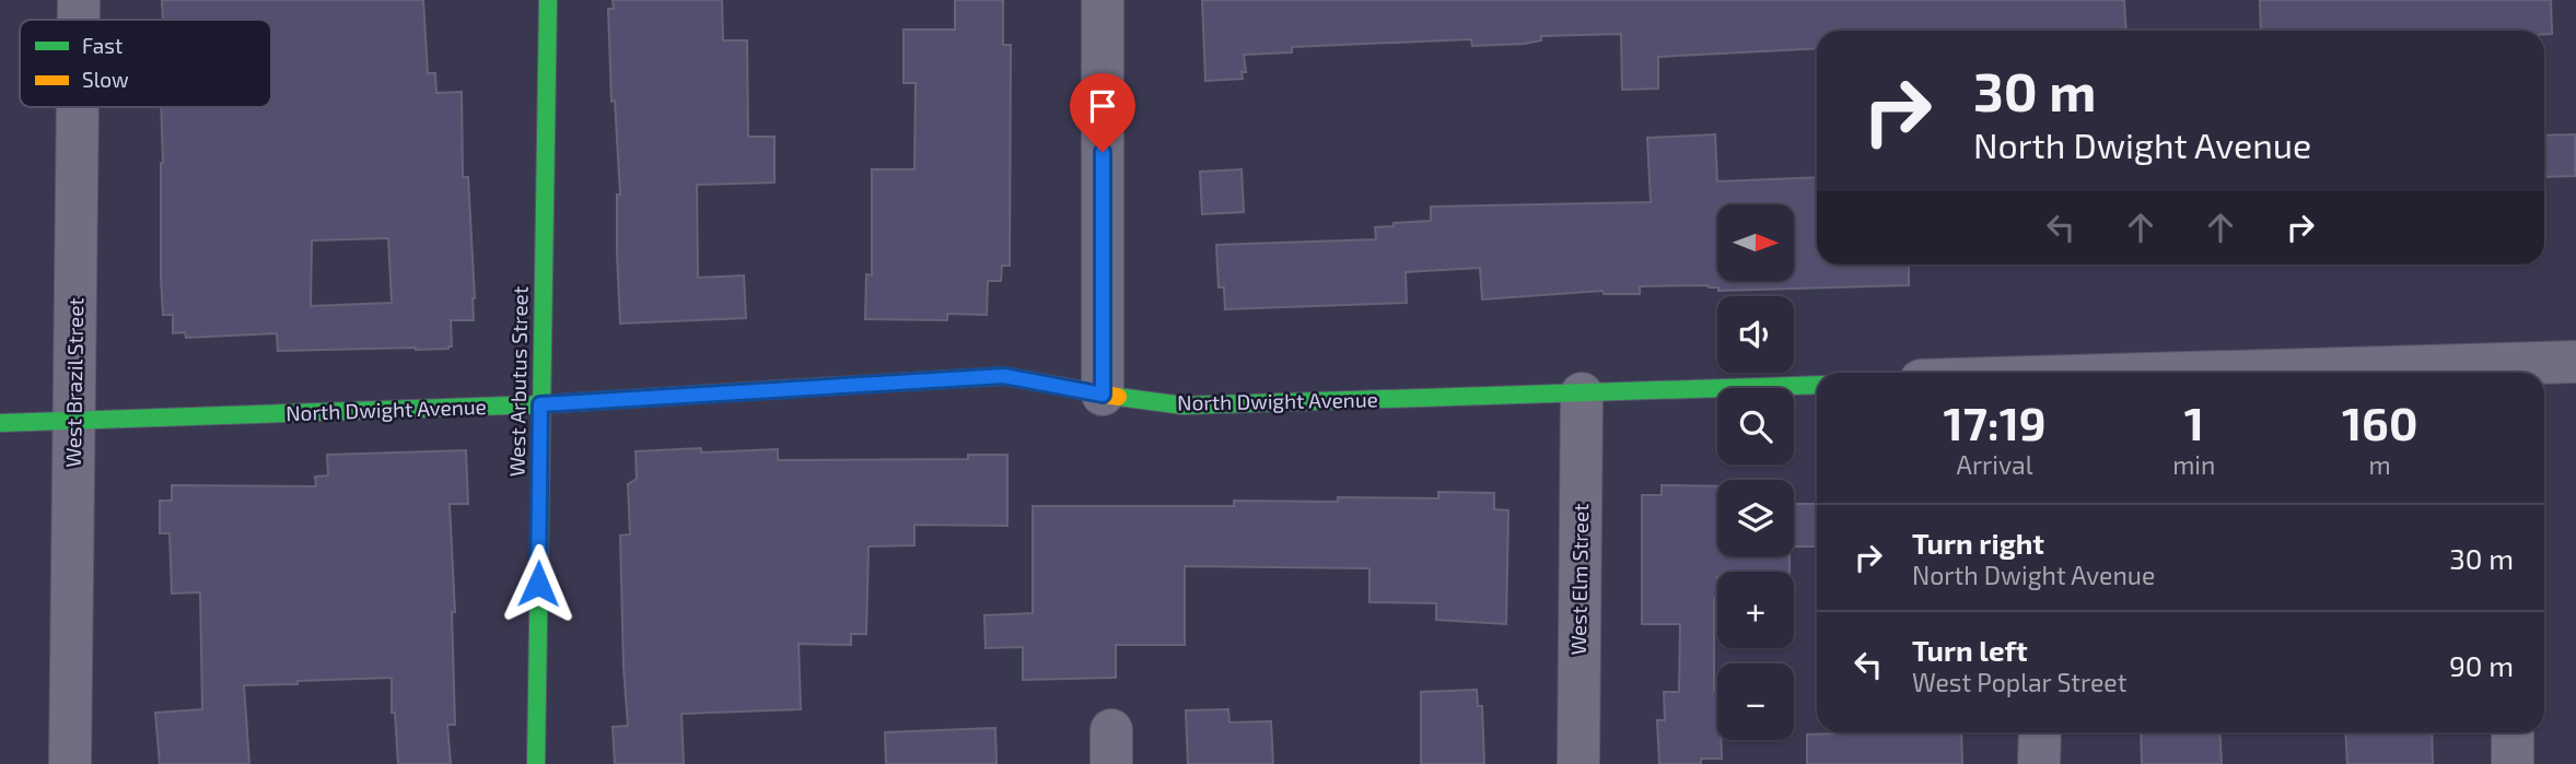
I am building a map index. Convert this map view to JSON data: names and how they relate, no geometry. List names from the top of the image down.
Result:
{
  "streets": {
    "street": [
      "West Arbutus Street",
      "West Brazil Street",
      "North Dwight Avenue",
      "West Elm Street"
    ]
  },
  "crossings": [
    ["West Arbutus Street", "North Dwight Avenue"],
    ["West Brazil Street", "North Dwight Avenue"],
    ["North Dwight Avenue", "West Elm Street"]
  ],
  "legend": ["Fast", "Slow"],
  "north": "right",
  "page": {
    "turn": ["30 m", "North Dwight Avenue"],
    "map_buttons": ["+", "−"],
    "eta": [
      "17:19",
      "Arrival",
      "1",
      "min",
      "160",
      "m"
    ],
    "list": [
      {
        "name": "Turn right",
        "note": "North Dwight Avenue",
        "value": "30 m"
      },
      {
        "name": "Turn left",
        "note": "West Poplar Street",
        "value": "90 m"
      }
    ]
  }
}
